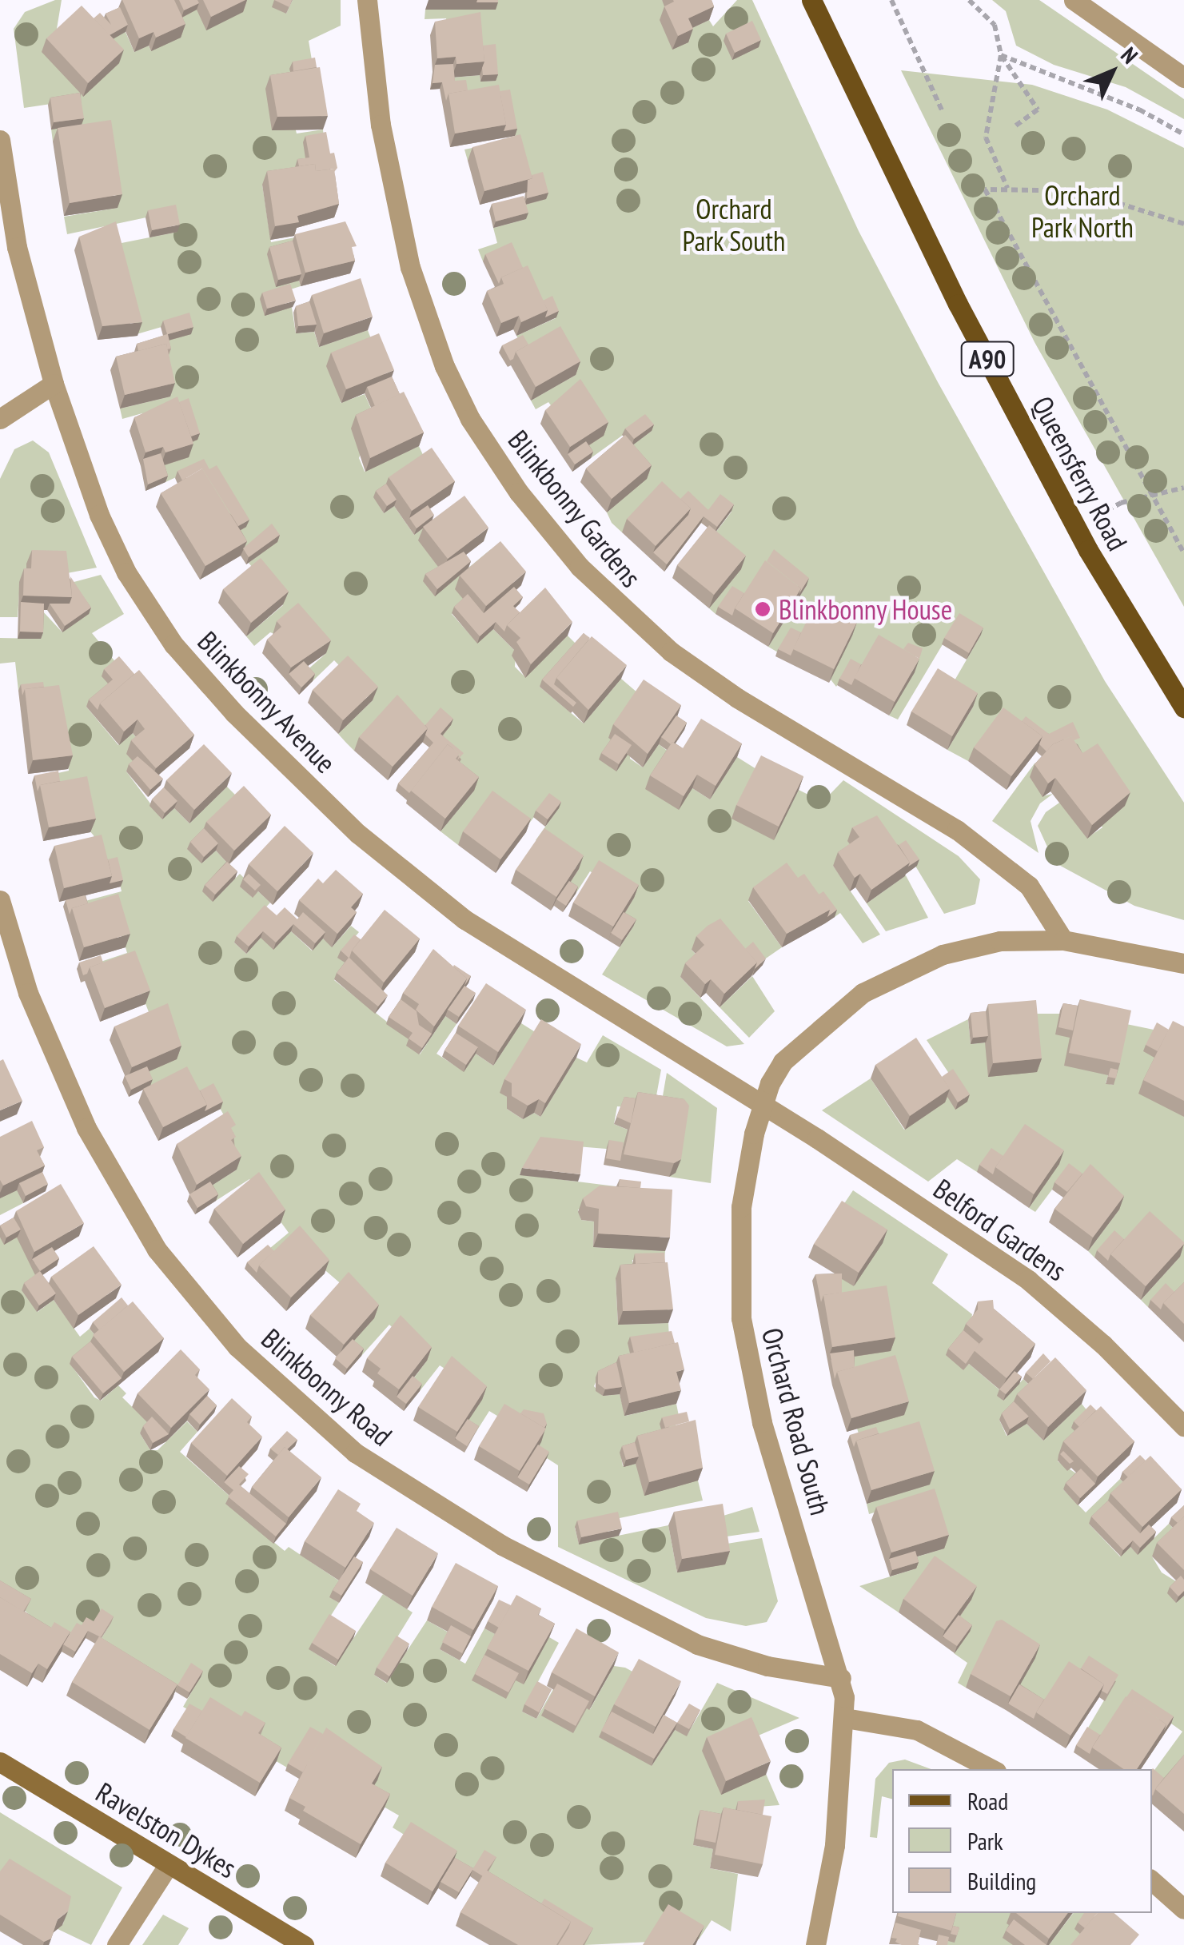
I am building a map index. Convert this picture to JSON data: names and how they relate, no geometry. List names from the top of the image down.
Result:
{
  "streets": {
    "main road": ["A90", "Queensferry Road"],
    "street": [
      "Blinkbonny Gardens",
      "Blinkbonny Avenue",
      "Belford Gardens",
      "Blinkbonny Road",
      "Orchard Road South",
      "Ravelston Dykes"
    ]
  },
  "crossings": [
    ["Blinkbonny Gardens", "Orchard Road South"],
    ["Blinkbonny Avenue", "Belford Gardens"],
    ["Blinkbonny Avenue", "Orchard Road South"],
    ["Belford Gardens", "Orchard Road South"],
    ["Blinkbonny Road", "Orchard Road South"]
  ],
  "parks": ["Orchard Park North", "Orchard Park South"],
  "places": ["Blinkbonny House"],
  "legend": ["Road", "Park", "Building"],
  "north": "top right"
}
